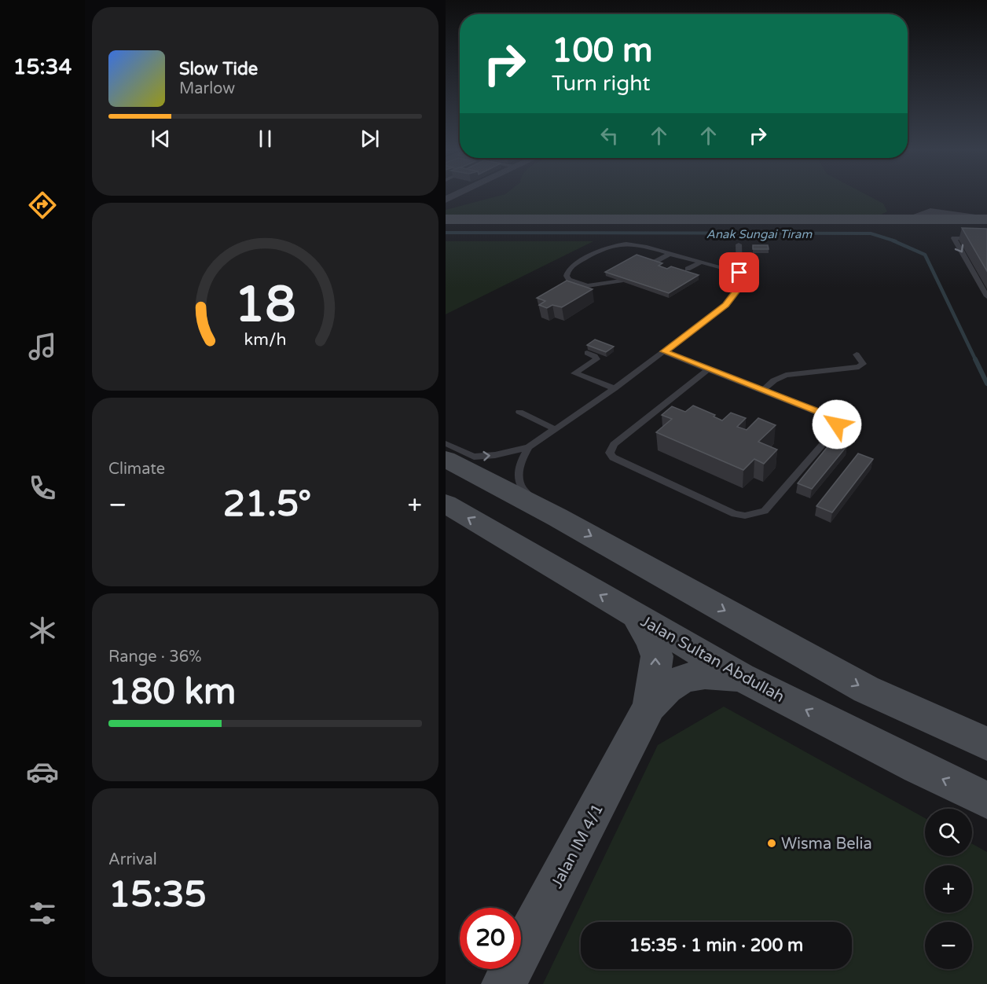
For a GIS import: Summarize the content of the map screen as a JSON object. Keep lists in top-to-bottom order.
{
  "streets": {
    "street": ["Jalan Sultan Abdullah", "Jalan IM 4/1"]
  },
  "crossings": [
    ["Jalan Sultan Abdullah", "Jalan IM 4/1"]
  ],
  "water": ["Anak Sungai Tiram"],
  "places": ["Wisma Belia"],
  "page": {
    "tabs": "15:34",
    "turn": ["100 m", "Turn right"],
    "song": ["Slow Tide", "Marlow"],
    "tile": [
      "Climate",
      ["Range · 36%", "180 km"],
      ["Arrival", "15:35"]
    ],
    "heat": ["−", "21.5°", "+"],
    "map_buttons": ["+", "−"],
    "limit": "20",
    "trip": "15:35 · 1 min · 200 m",
    "gauge": ["18", "km/h"]
  }
}
